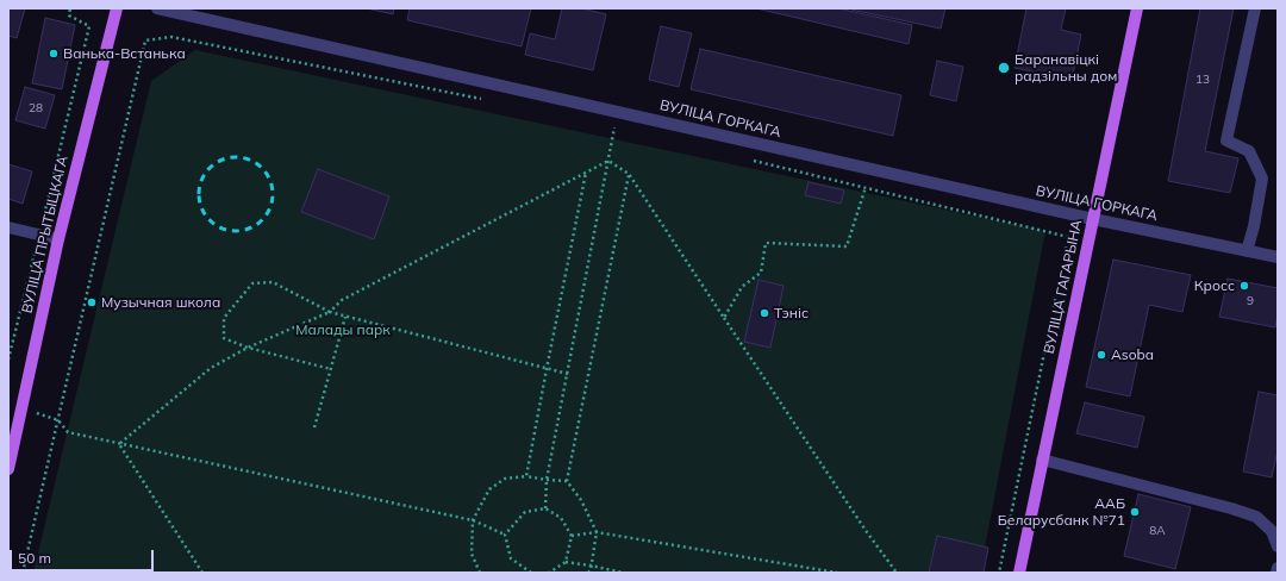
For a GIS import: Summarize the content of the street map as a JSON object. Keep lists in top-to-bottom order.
{
  "streets": {
    "main road": ["ВУЛІЦА ПРЫТЫЦКАГА", "ВУЛІЦА ГАГАРЫНА"],
    "street": ["ВУЛІЦА ГОРКАГА"]
  },
  "crossings": [
    ["ВУЛІЦА ГОРКАГА", "ВУЛІЦА ГАГАРЫНА"]
  ],
  "parks": ["Малады парк"],
  "places": [
    "Ванька-Встанька",
    "Баранавіцкі радзільны дом",
    "Кросс",
    "Музычная школа",
    "Тэніс",
    "Asoba",
    "ААБ Беларусбанк №71"
  ],
  "house_numbers": [
    "13",
    "28",
    "9",
    "8А"
  ],
  "scale_bar": "50 m"
}
